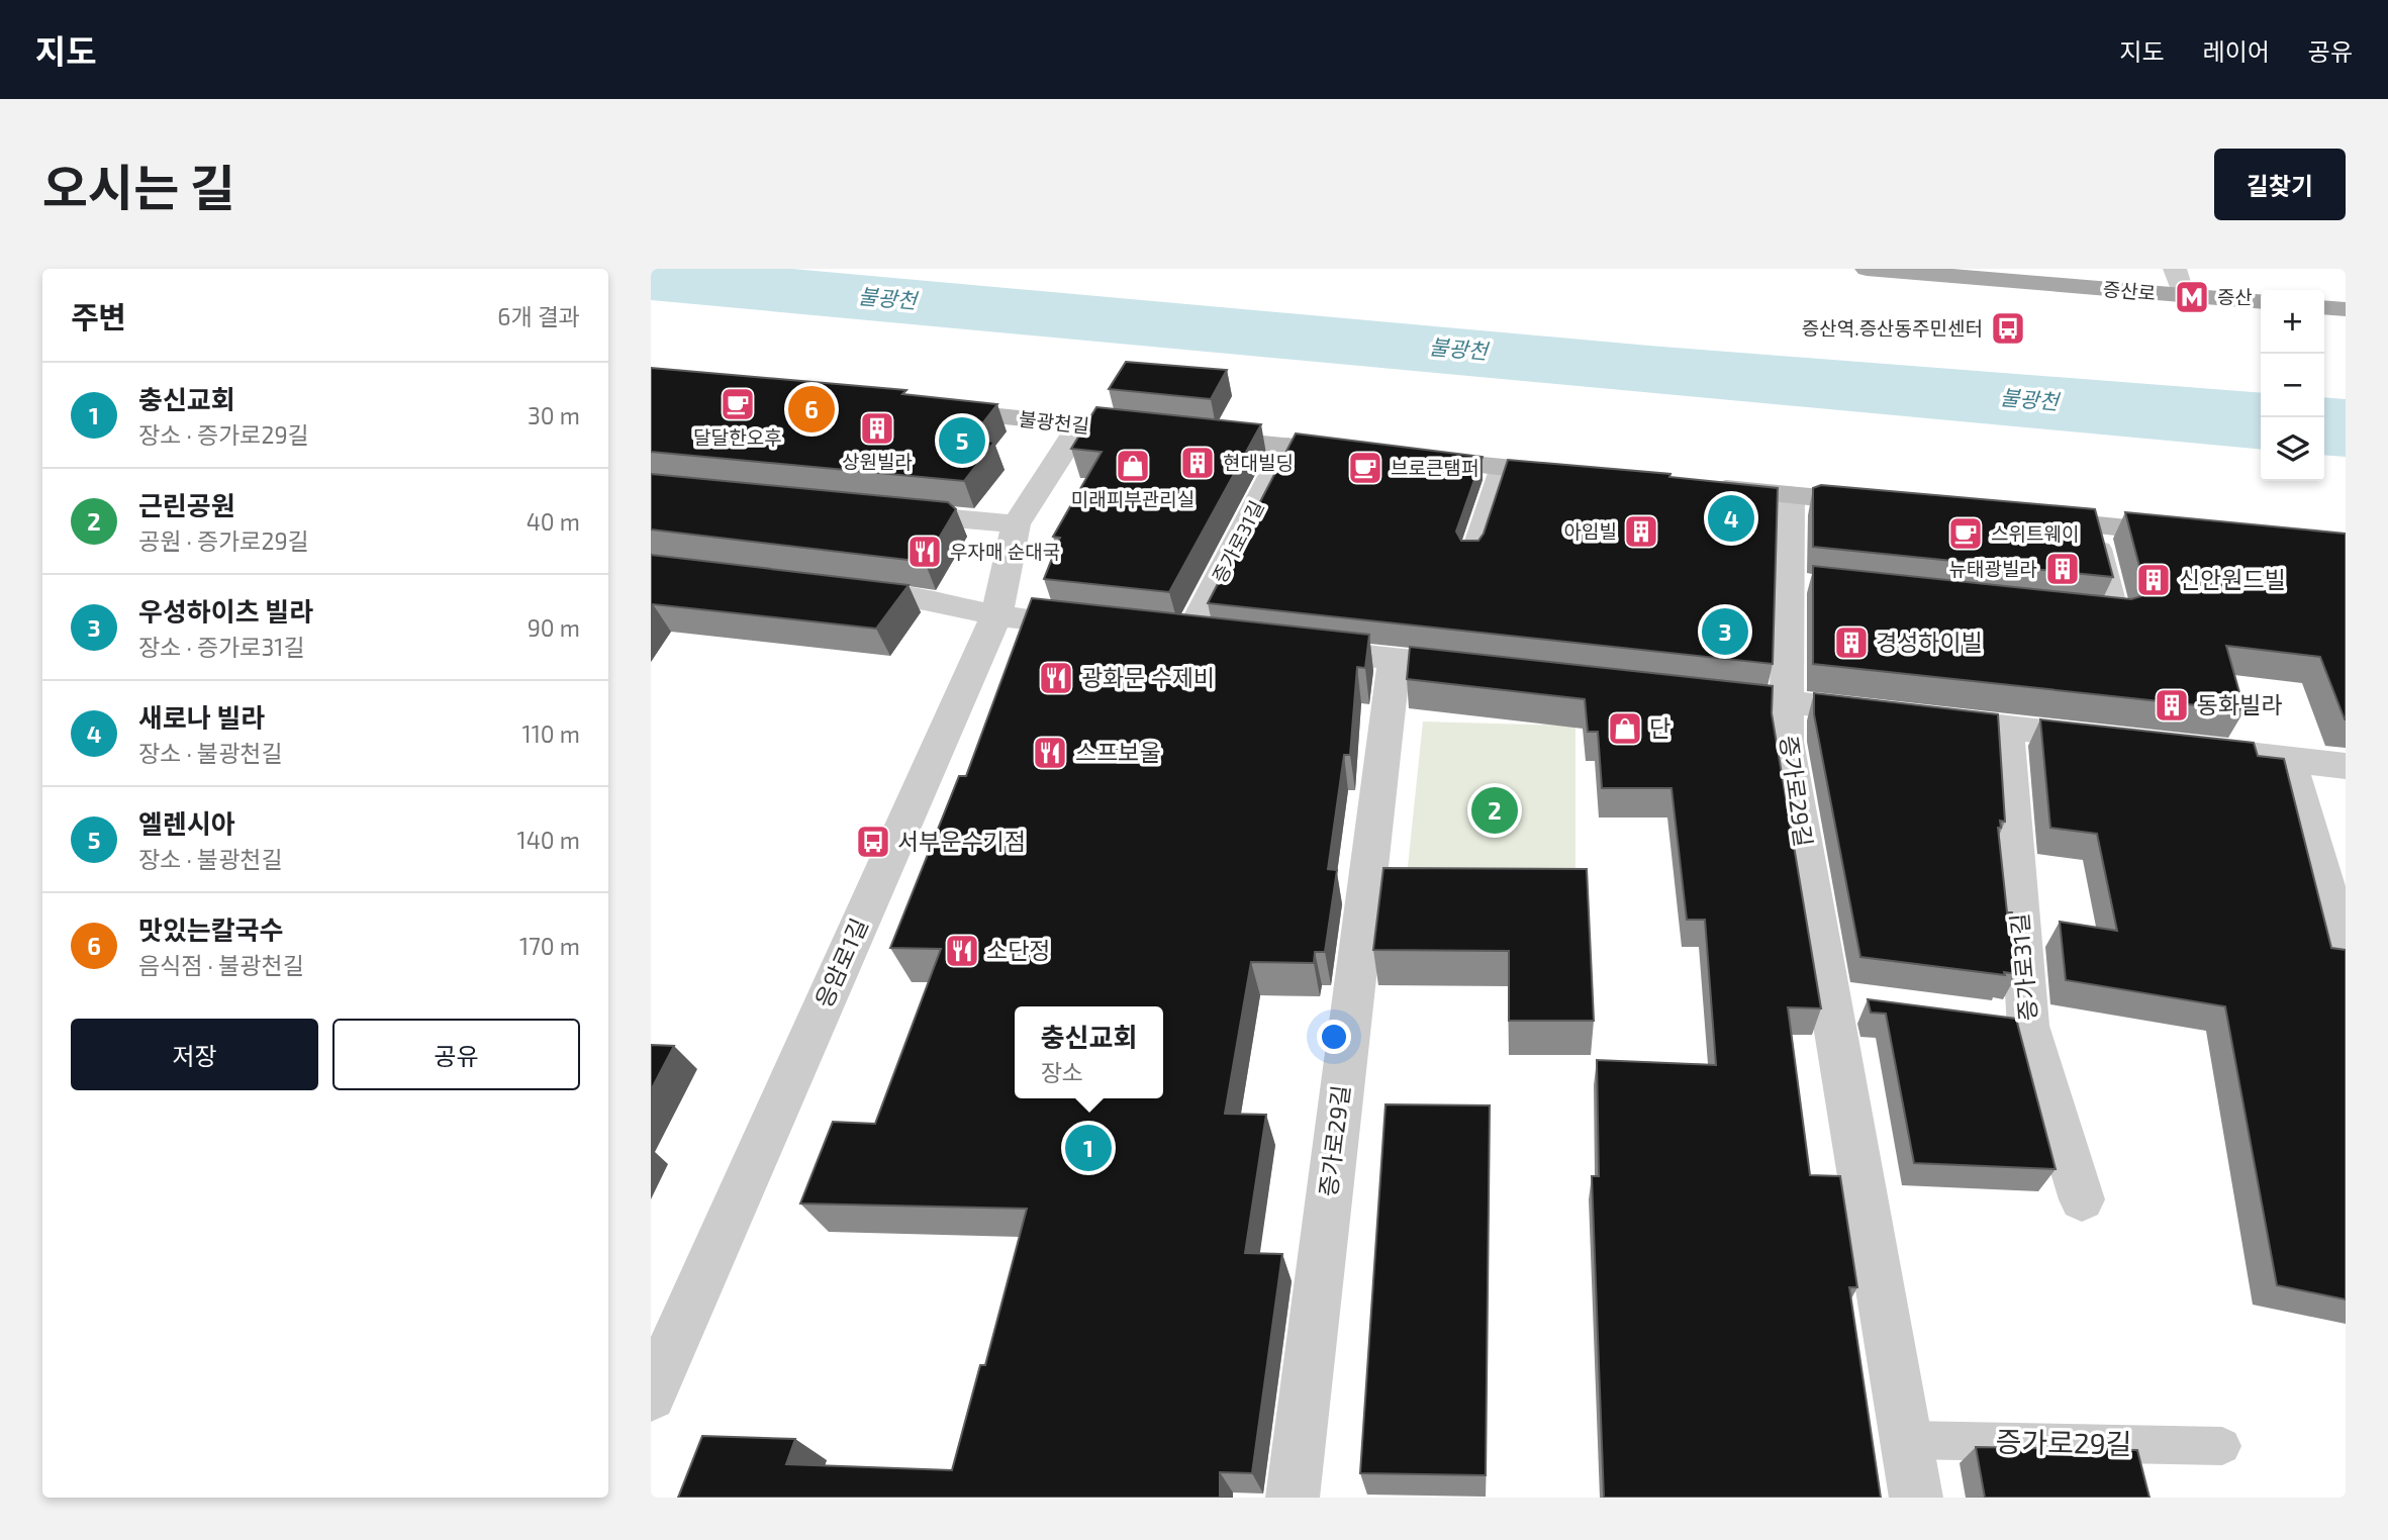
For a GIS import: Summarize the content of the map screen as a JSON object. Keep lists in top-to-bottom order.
{
  "streets": {
    "main road": ["증산로"],
    "street": [
      "불광천길",
      "증가로31길",
      "증가로29길",
      "응암로1길"
    ]
  },
  "crossings": [
    ["불광천길", "증가로31길"],
    ["불광천길", "응암로1길"]
  ],
  "water": ["불광천"],
  "places": {
    "metro station": ["증산"],
    "bus stop": ["증산역.증산동주민센터", "서부운수기점"],
    "cafe": ["달달한오후", "브로큰탬퍼", "스위트웨이"],
    "building": [
      "상원빌라",
      "현대빌딩",
      "아임빌",
      "뉴태광빌라",
      "신안원드빌",
      "경성하이빌",
      "동화빌라"
    ],
    "shop": ["미래피부관리실", "단"],
    "restaurant": [
      "우자매 순대국",
      "광화문 수제비",
      "스프보울",
      "소단정"
    ]
  },
  "page": {
    "header": "지도",
    "nav": ["지도", "레이어", "공유"],
    "title": "오시는 길",
    "buttons": [
      "길찾기",
      ["저장", "공유"]
    ],
    "heading": ["주변", "6개 결과"],
    "map_buttons": ["+", "−"],
    "list": [
      {
        "mark": "1",
        "name": "충신교회",
        "note": "장소 · 증가로29길",
        "value": "30 m"
      },
      {
        "mark": "2",
        "name": "근린공원",
        "note": "공원 · 증가로29길",
        "value": "40 m"
      },
      {
        "mark": "3",
        "name": "우성하이츠 빌라",
        "note": "장소 · 증가로31길",
        "value": "90 m"
      },
      {
        "mark": "4",
        "name": "새로나 빌라",
        "note": "장소 · 불광천길",
        "value": "110 m"
      },
      {
        "mark": "5",
        "name": "엘렌시아",
        "note": "장소 · 불광천길",
        "value": "140 m"
      },
      {
        "mark": "6",
        "name": "맛있는칼국수",
        "note": "음식점 · 불광천길",
        "value": "170 m"
      }
    ],
    "pins": [
      "6",
      "5",
      "4",
      "3",
      "2",
      "1"
    ],
    "popup": ["충신교회", "장소"]
  }
}
